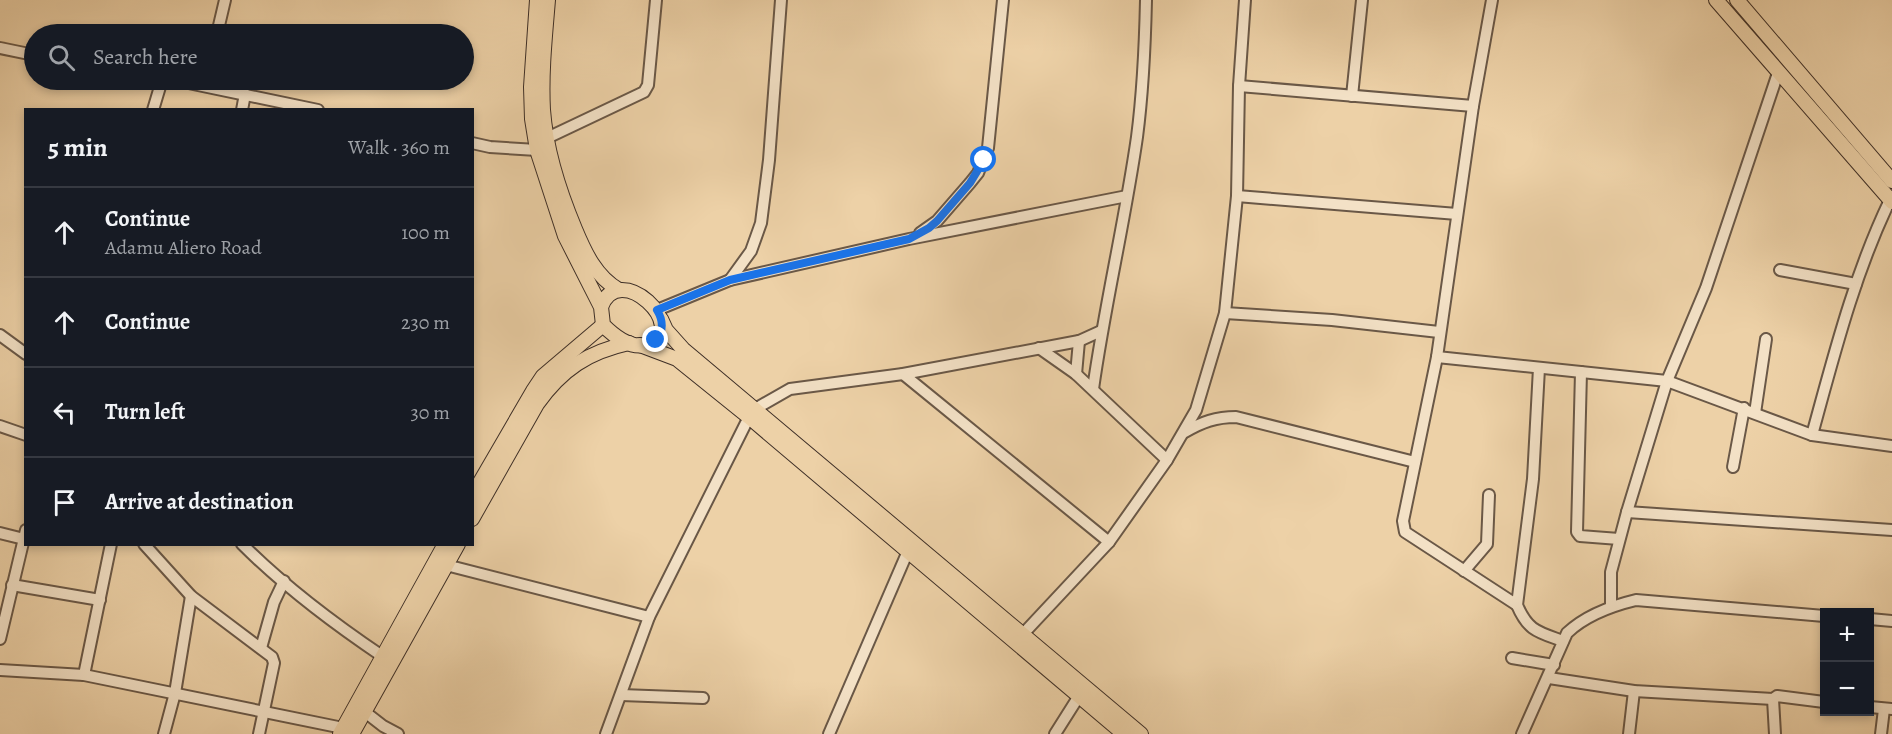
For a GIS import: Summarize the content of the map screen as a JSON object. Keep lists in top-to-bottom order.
{
  "page": {
    "search": "Search here",
    "heading": ["5 min", "Walk · 360 m"],
    "list": [
      ["Continue", "Adamu Aliero Road", "100 m"],
      ["Continue", "230 m"],
      ["Turn left", "30 m"],
      "Arrive at destination"
    ],
    "map_buttons": ["+", "−"]
  }
}
